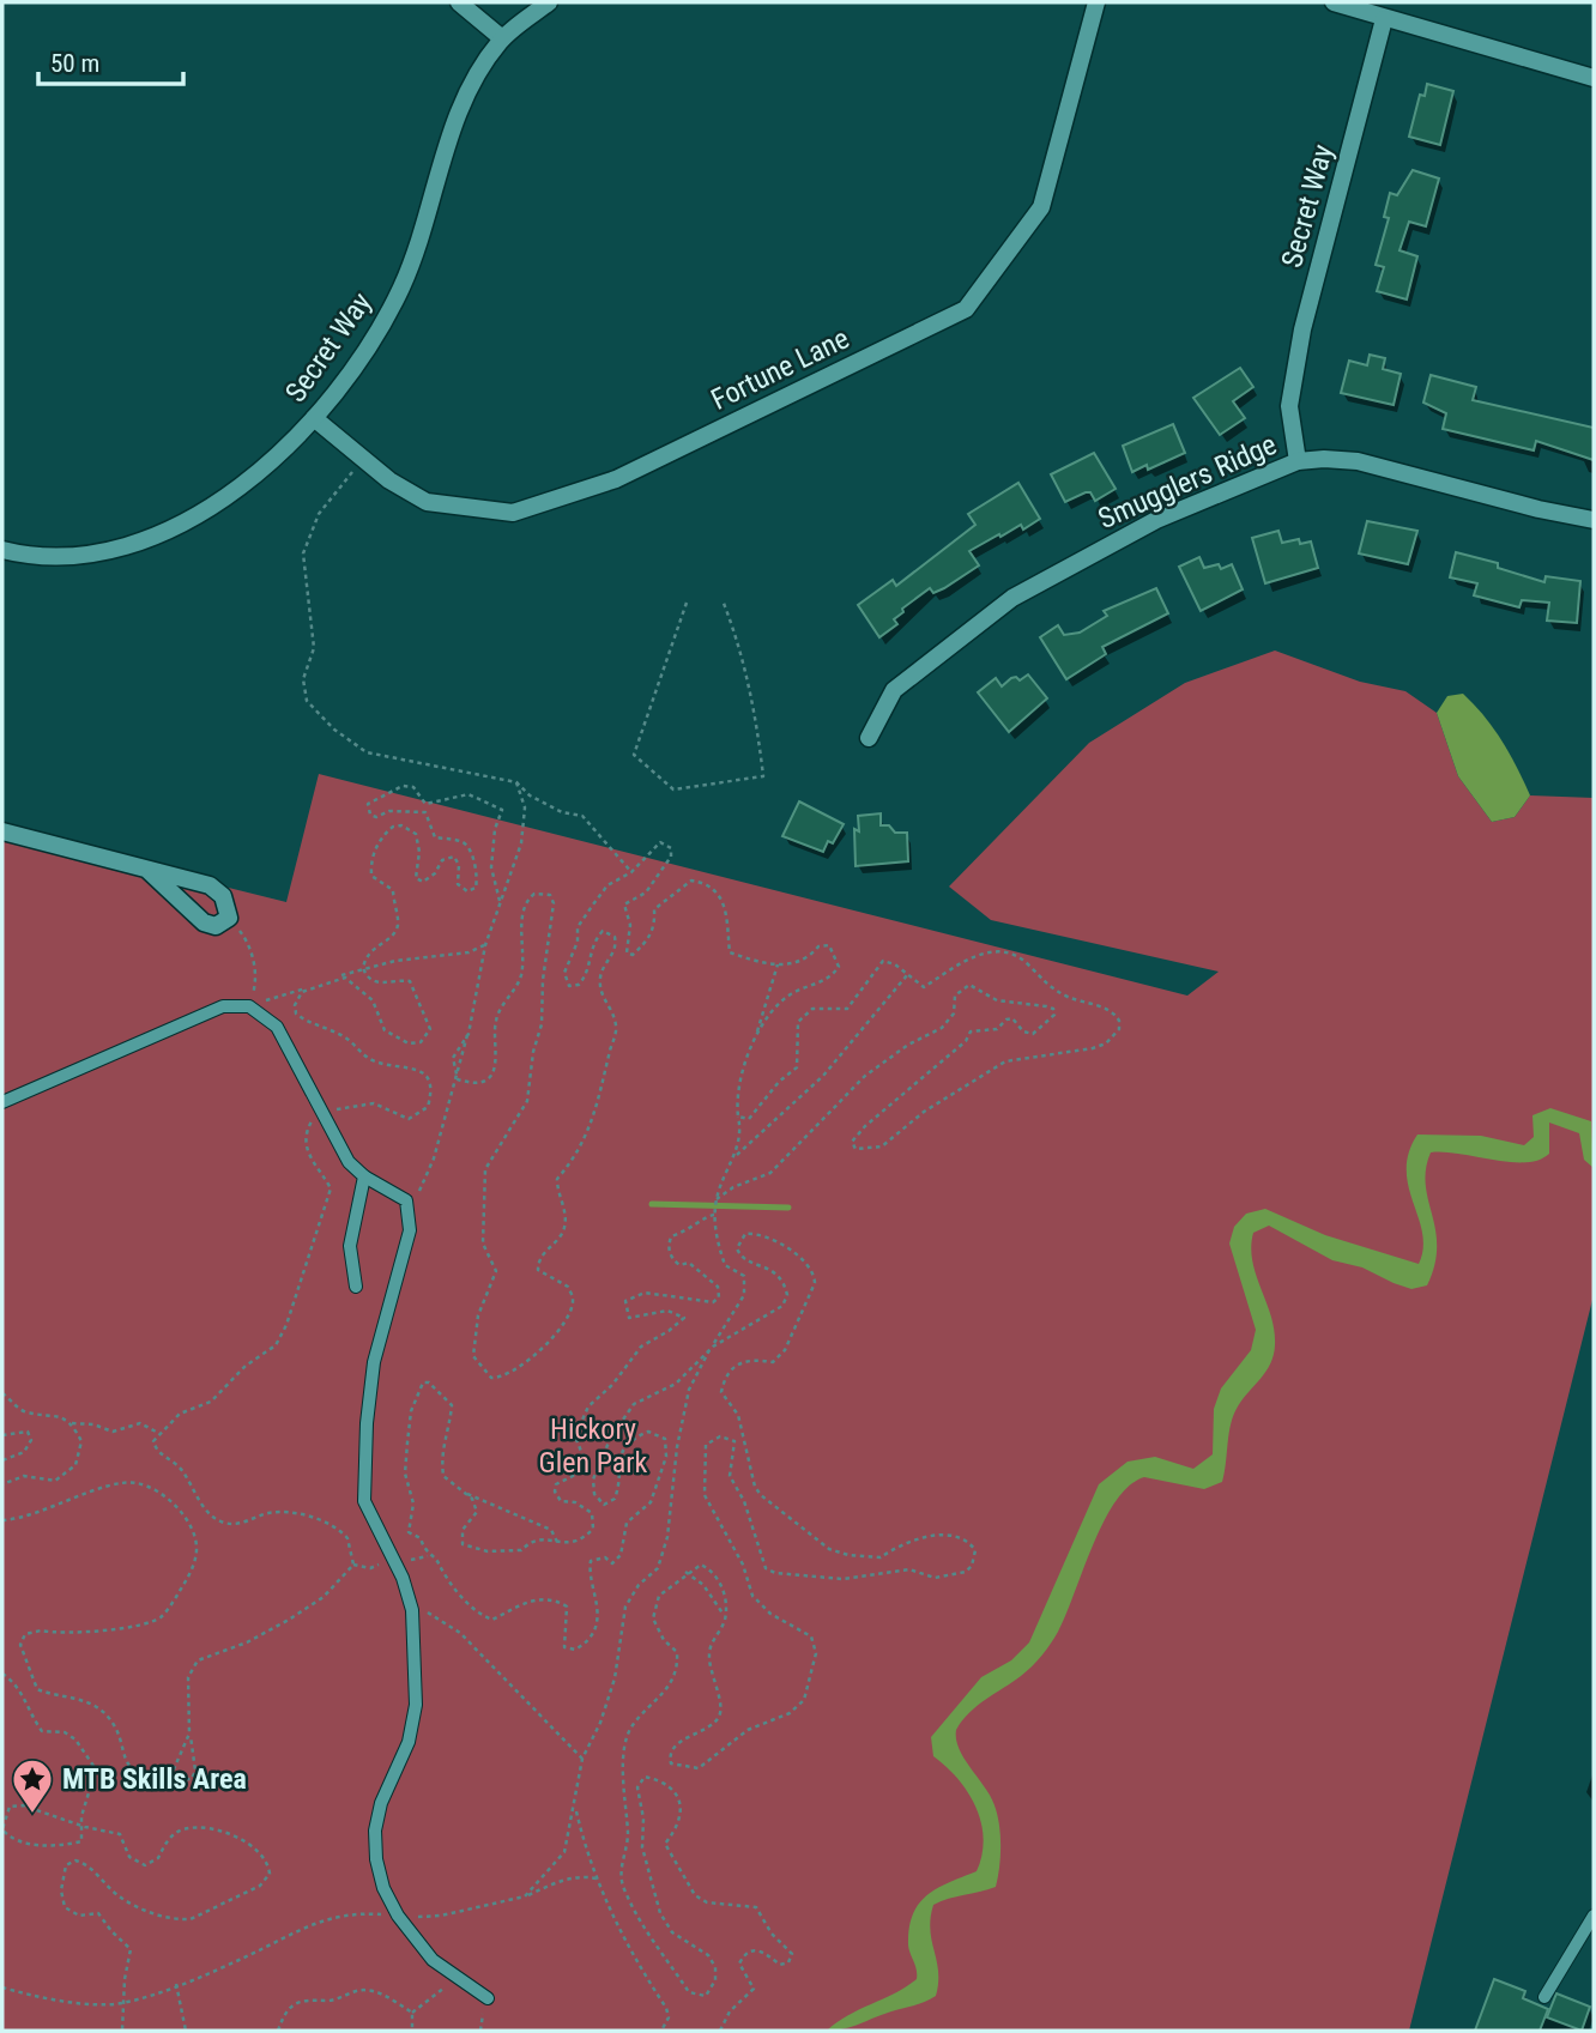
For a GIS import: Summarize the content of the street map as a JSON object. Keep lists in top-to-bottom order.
{
  "streets": {
    "street": ["Secret Way", "Fortune Lane", "Smugglers Ridge"]
  },
  "crossings": [
    ["Secret Way", "Fortune Lane"],
    ["Secret Way", "Smugglers Ridge"]
  ],
  "parks": ["Hickory Glen Park"],
  "places": {
    "place": ["MTB Skills Area"]
  },
  "scale_bar": "50 m"
}
